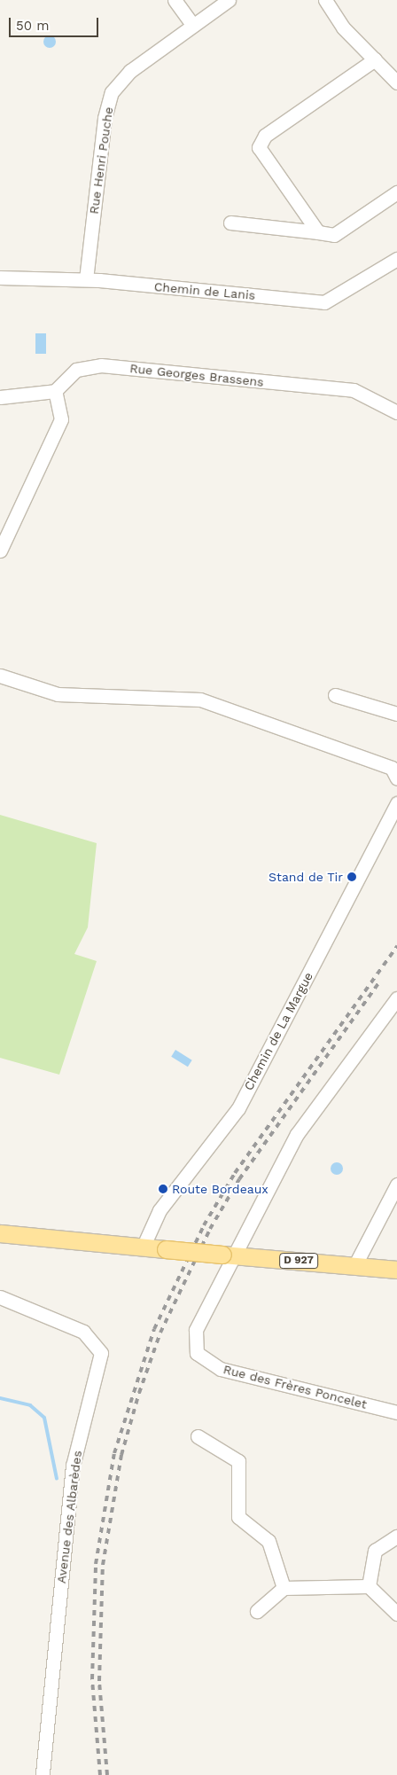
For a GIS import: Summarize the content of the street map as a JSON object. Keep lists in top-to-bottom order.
{
  "streets": {
    "main road": ["D 927"],
    "street": [
      "Rue Henri Pouche",
      "Chemin de Lanis",
      "Rue Georges Brassens",
      "Chemin de La Margue",
      "Rue des Frères Poncelet",
      "Avenue des Albarèdes"
    ]
  },
  "crossings": [
    ["Rue Henri Pouche", "Chemin de Lanis"],
    ["Chemin de La Margue", "D 927"],
    ["D 927", "Rue des Frères Poncelet"]
  ],
  "places": ["Stand de Tir", "Route Bordeaux"],
  "scale_bar": "50 m"
}
